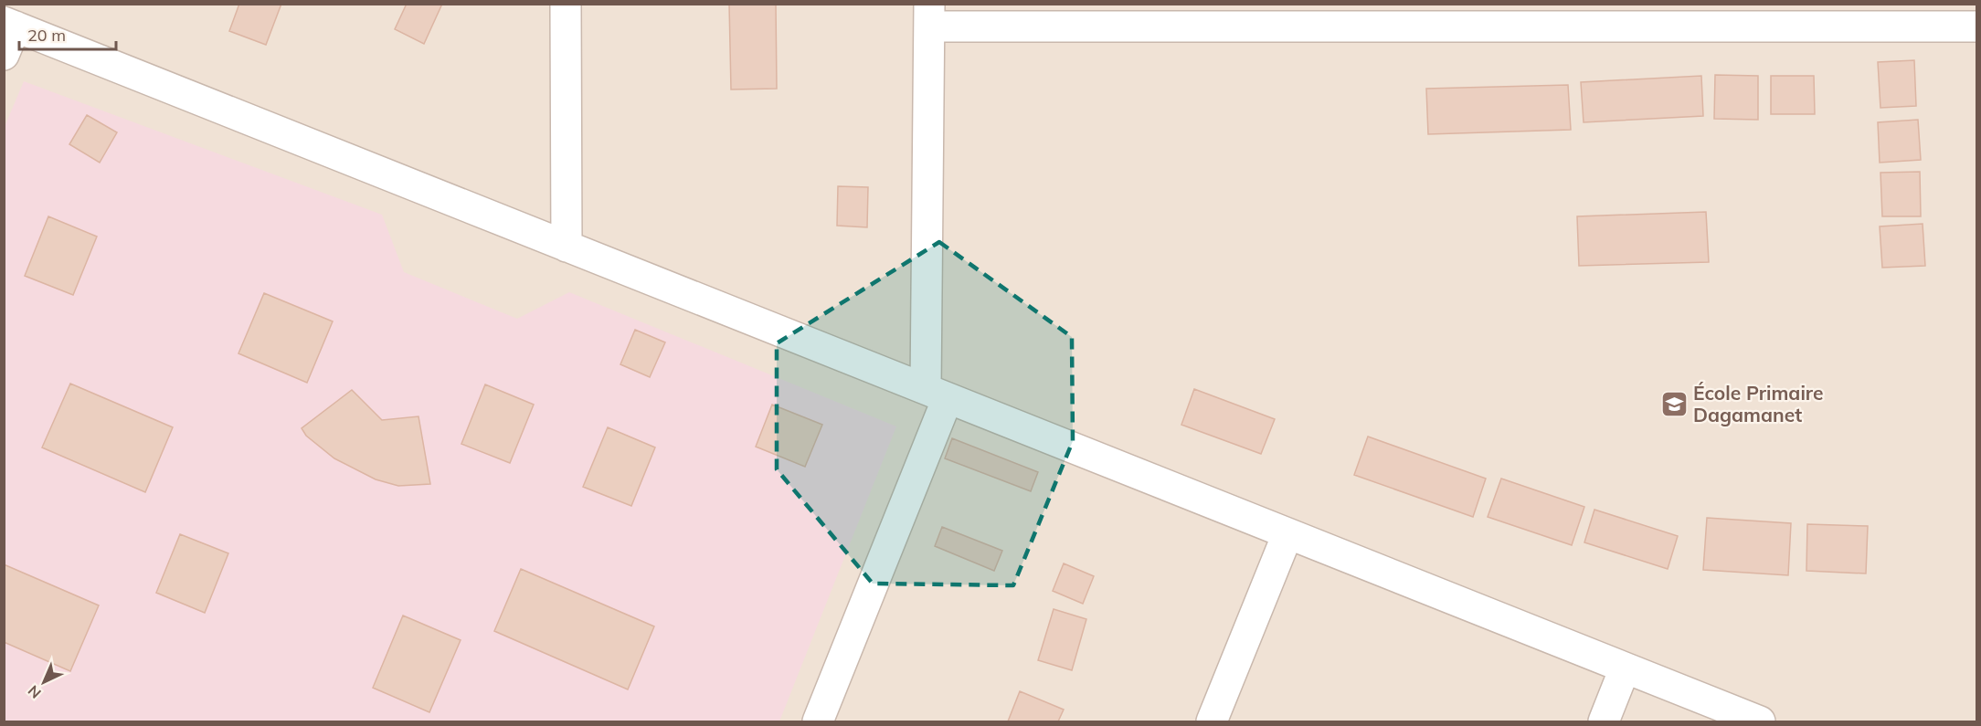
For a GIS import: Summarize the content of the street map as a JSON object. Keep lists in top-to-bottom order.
{
  "places": {
    "school or university": ["École Primaire Dagamanet"]
  },
  "scale_bar": "20 m",
  "north": "bottom left"
}
